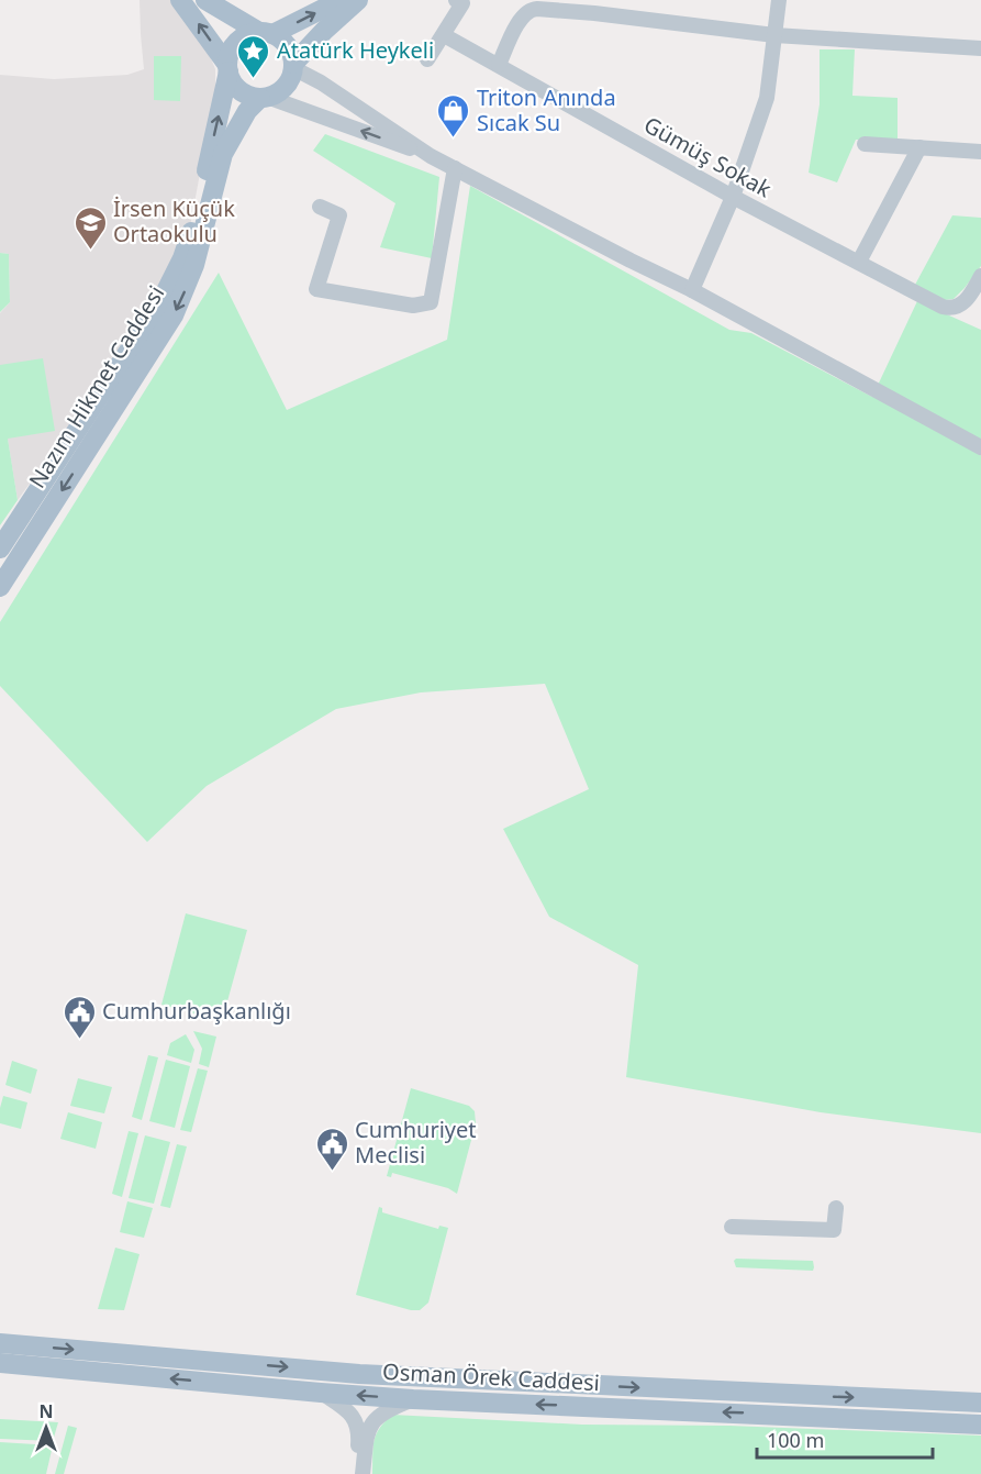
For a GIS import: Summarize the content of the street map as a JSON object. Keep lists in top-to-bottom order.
{
  "streets": {
    "main road": ["Nazım Hikmet Caddesi", "Osman Örek Caddesi"],
    "street": ["Gümüş Sokak"]
  },
  "places": {
    "place": ["Atatürk Heykeli"],
    "shop": ["Triton Anında Sıcak Su"],
    "school or university": ["İrsen Küçük Ortaokulu"],
    "public building": ["Cumhurbaşkanlığı", "Cumhuriyet Meclisi"]
  },
  "scale_bar": "100 m",
  "north": "top"
}
